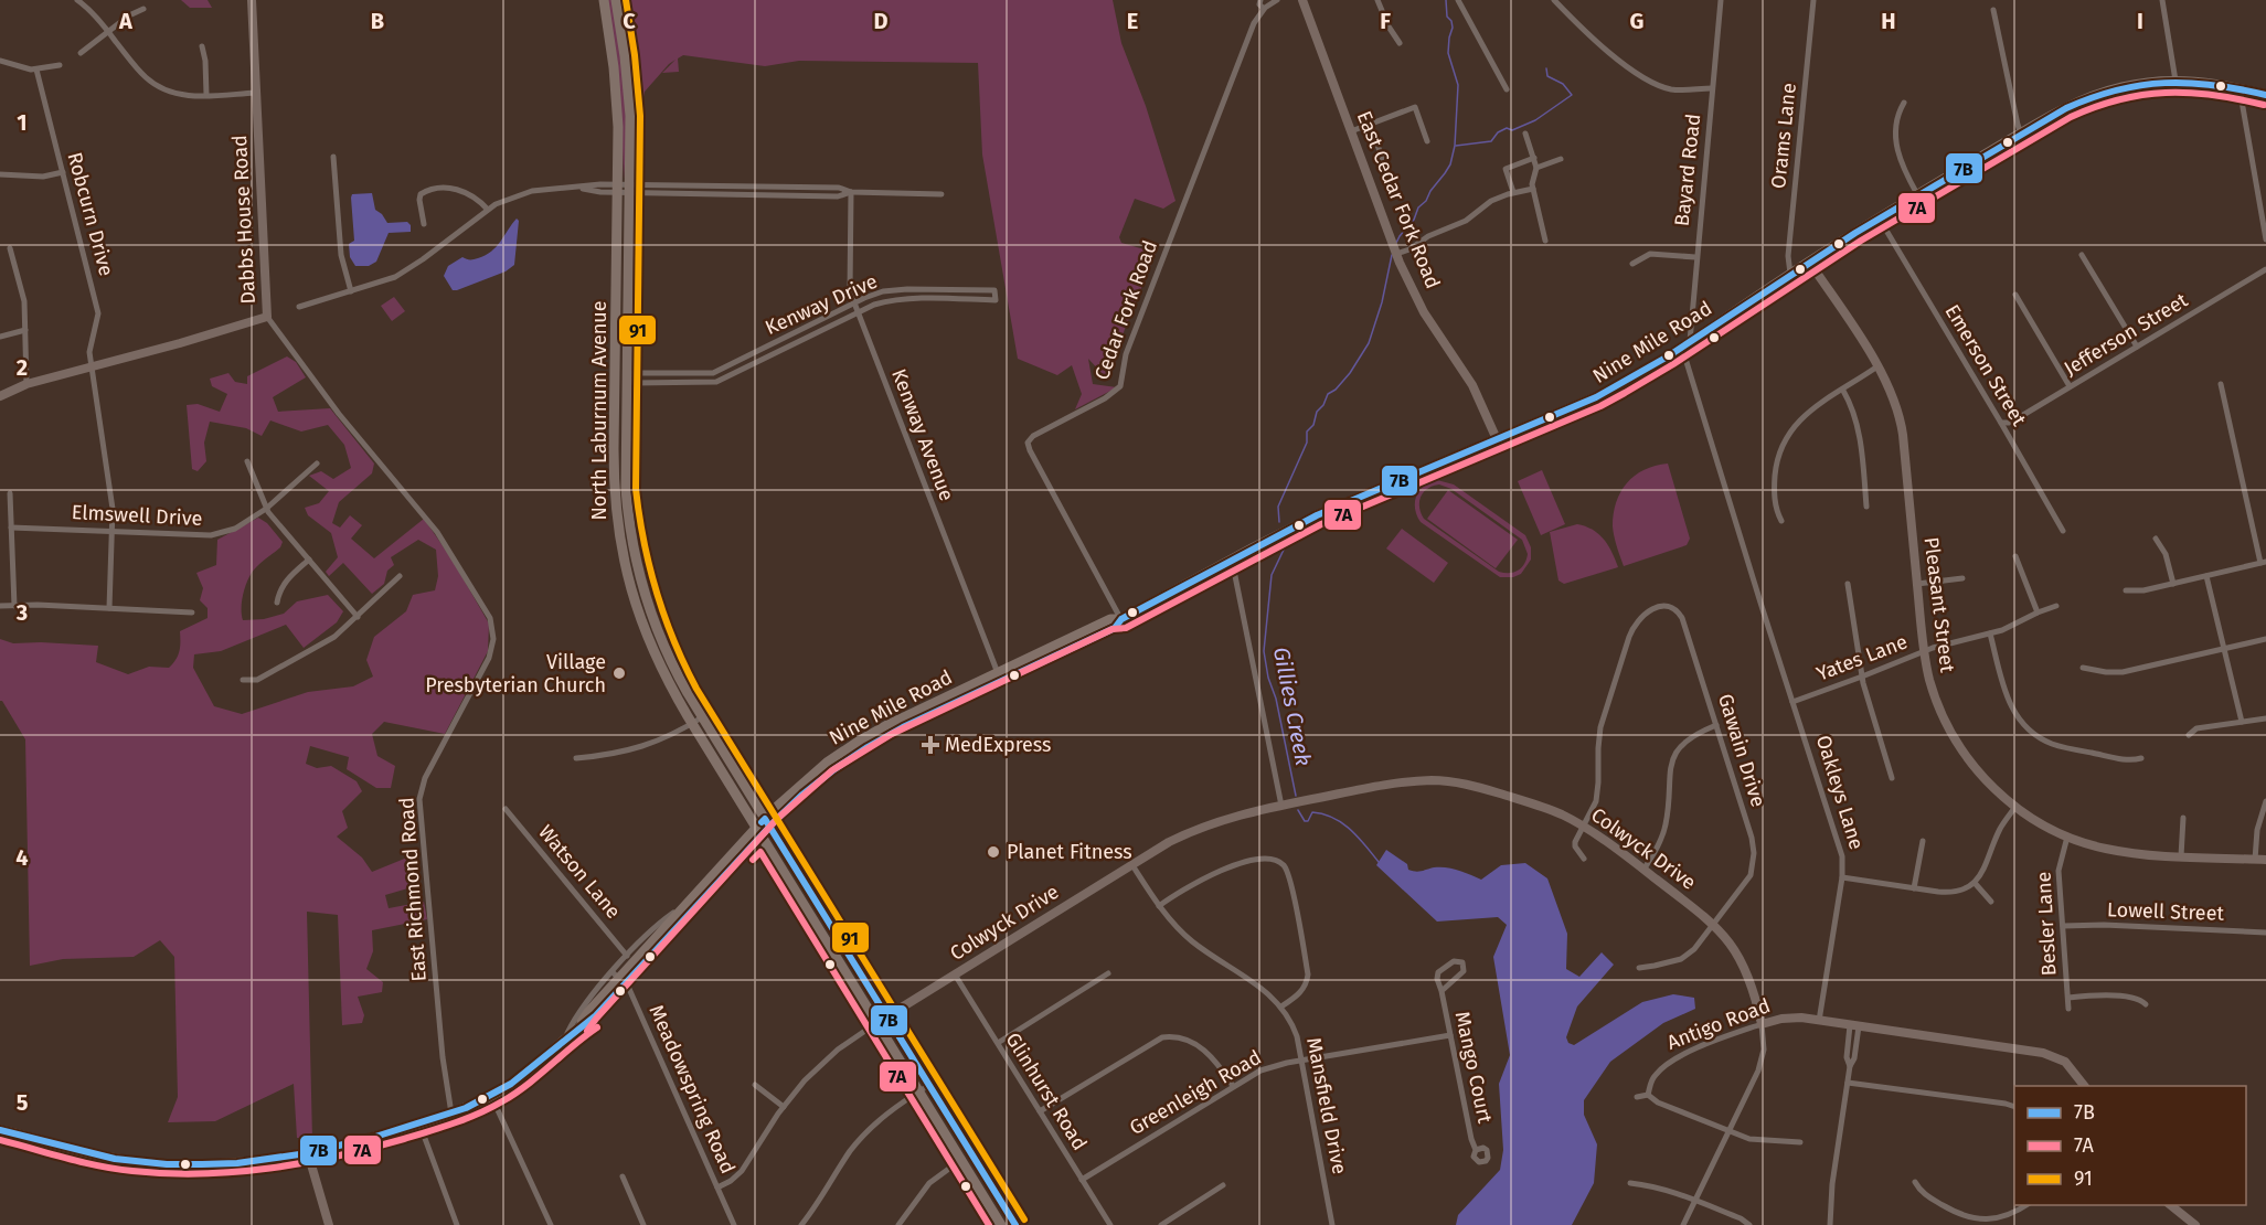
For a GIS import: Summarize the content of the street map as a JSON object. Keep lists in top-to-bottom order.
{
  "streets": {
    "main road": ["Nine Mile Road", "North Laburnum Avenue"],
    "street": [
      "Orams Lane",
      "Bayard Road",
      "East Cedar Fork Road",
      "Robcurn Drive",
      "Dabbs House Road",
      "Kenway Drive",
      "Cedar Fork Road",
      "Jefferson Street",
      "Emerson Street",
      "Kenway Avenue",
      "Elmswell Drive",
      "Pleasant Street",
      "Yates Lane",
      "Gawain Drive",
      "Oakleys Lane",
      "Colwyck Drive",
      "Watson Lane",
      "East Richmond Road",
      "Lowell Street",
      "Besler Lane",
      "Antigo Road",
      "Mango Court",
      "Meadowspring Road",
      "Glinhurst Road",
      "Greenleigh Road",
      "Mansfield Drive"
    ]
  },
  "crossings": [
    ["Orams Lane", "Nine Mile Road"],
    ["Bayard Road", "Nine Mile Road"],
    ["Bayard Road", "Oakleys Lane"],
    ["East Cedar Fork Road", "Nine Mile Road"],
    ["Robcurn Drive", "Dabbs House Road"],
    ["Robcurn Drive", "Elmswell Drive"],
    ["Dabbs House Road", "East Richmond Road"],
    ["Kenway Drive", "North Laburnum Avenue"],
    ["Kenway Drive", "Kenway Avenue"],
    ["Cedar Fork Road", "Nine Mile Road"],
    ["Jefferson Street", "Emerson Street"],
    ["Nine Mile Road", "Emerson Street"],
    ["Nine Mile Road", "North Laburnum Avenue"],
    ["Nine Mile Road", "Kenway Avenue"],
    ["Nine Mile Road", "Pleasant Street"],
    ["Nine Mile Road", "Oakleys Lane"],
    ["Nine Mile Road", "East Richmond Road"],
    ["Nine Mile Road", "Meadowspring Road"],
    ["Pleasant Street", "Yates Lane"],
    ["Pleasant Street", "Besler Lane"],
    ["Yates Lane", "Oakleys Lane"],
    ["Gawain Drive", "Colwyck Drive"],
    ["Oakleys Lane", "Antigo Road"],
    ["Colwyck Drive", "Antigo Road"],
    ["Colwyck Drive", "Meadowspring Road"],
    ["Colwyck Drive", "Glinhurst Road"],
    ["Colwyck Drive", "Mansfield Drive"],
    ["Lowell Street", "Besler Lane"],
    ["Mango Court", "Greenleigh Road"],
    ["Glinhurst Road", "Greenleigh Road"],
    ["Greenleigh Road", "Mansfield Drive"]
  ],
  "water": ["Gillies Creek"],
  "places": {
    "other": ["Village Presbyterian Church", "Planet Fitness"],
    "health": ["MedExpress"]
  },
  "lines": ["transit line 91", "transit line 7B", "transit line 7A"],
  "legend": ["7B", "7A", "91"],
  "grid": {
    "columns": [
      "A",
      "B",
      "C",
      "D",
      "E",
      "F",
      "G",
      "H",
      "I"
    ],
    "rows": [
      "1",
      "2",
      "3",
      "4",
      "5"
    ]
  }
}
